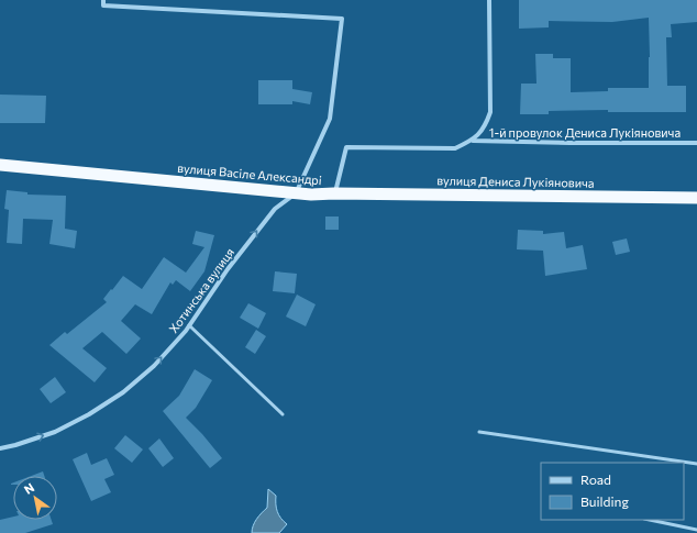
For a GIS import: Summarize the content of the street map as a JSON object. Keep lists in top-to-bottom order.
{
  "streets": {
    "highway": ["вулиця Васіле Александрі", "вулиця Дениса Лукіяновича"],
    "street": ["1-й провулок Дениса Лукіяновича", "Хотинська вулиця"]
  },
  "crossings": [
    ["1-й провулок Дениса Лукіяновича", "вулиця Васіле Александрі"],
    ["вулиця Васіле Александрі", "вулиця Дениса Лукіяновича"],
    ["вулиця Васіле Александрі", "Хотинська вулиця"]
  ],
  "one_way": ["Хотинська вулиця"],
  "legend": ["Road", "Building"],
  "north": "top left"
}
